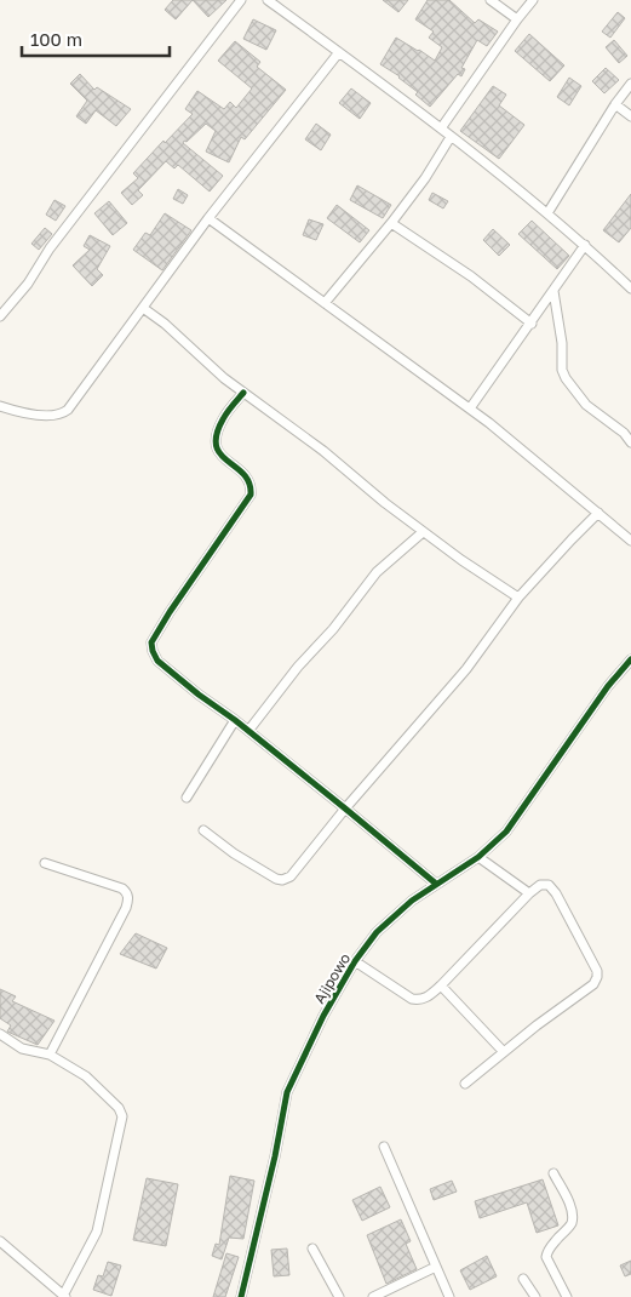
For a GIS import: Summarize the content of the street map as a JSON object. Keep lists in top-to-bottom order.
{
  "streets": {
    "street": ["Ajipowo"]
  },
  "scale_bar": "100 m"
}
